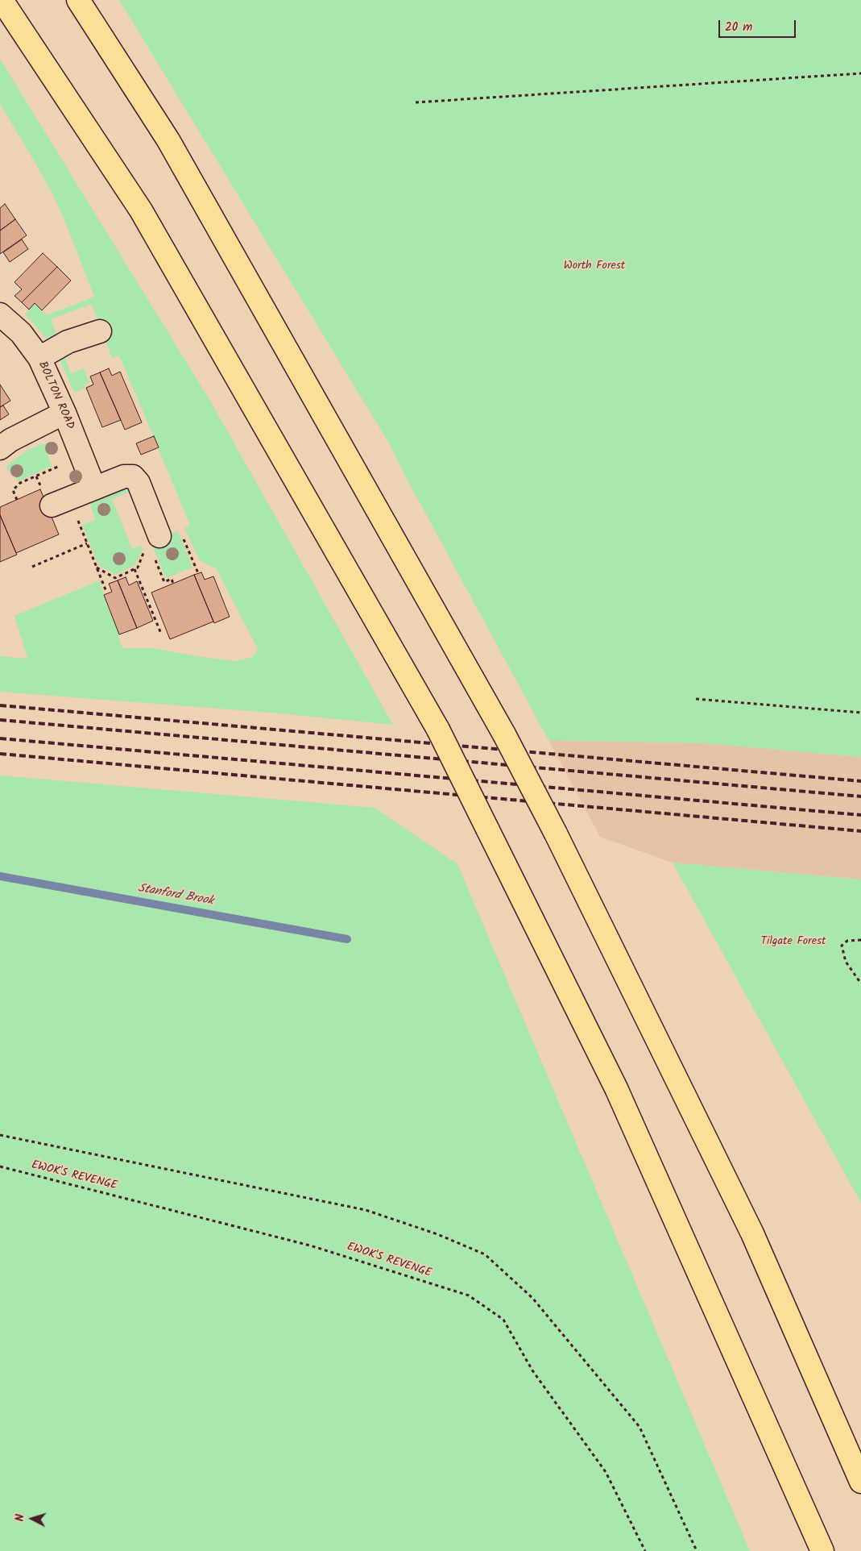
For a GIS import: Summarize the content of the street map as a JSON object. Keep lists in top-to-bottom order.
{
  "streets": {
    "street": ["BOLTON ROAD"],
    "path": ["EWOK'S REVENGE"]
  },
  "water": ["Stanford Brook"],
  "parks": ["Worth Forest", "Tilgate Forest"],
  "scale_bar": "20 m",
  "north": "left"
}
